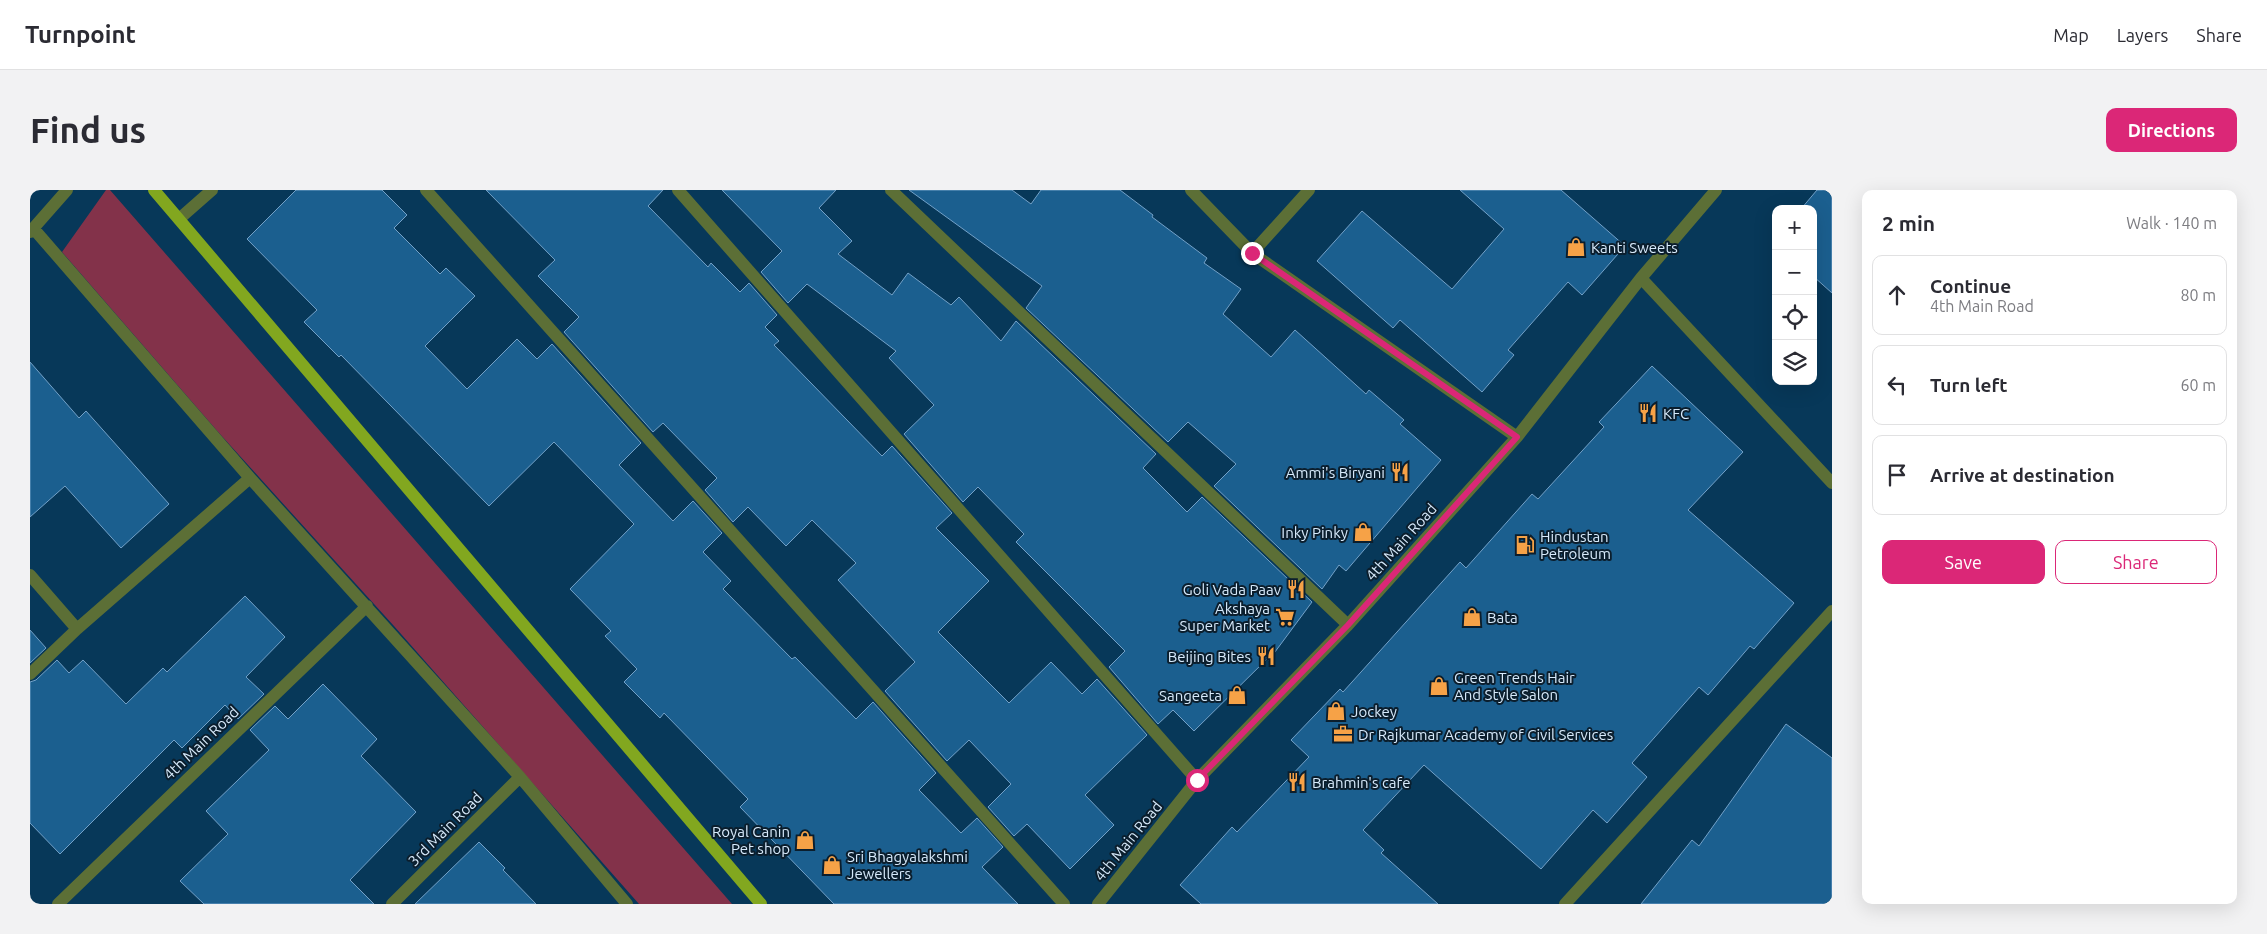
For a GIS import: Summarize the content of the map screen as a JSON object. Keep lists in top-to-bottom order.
{
  "streets": {
    "street": ["4th Main Road", "3rd Main Road"]
  },
  "places": {
    "shop": [
      "Kanti Sweets",
      "Inky Pinky",
      "Bata",
      "Green Trends Hair And Style Salon",
      "Sangeeta",
      "Jockey",
      "Royal Canin Pet shop",
      "Sri Bhagyalakshmi Jewellers"
    ],
    "restaurant": [
      "KFC",
      "Ammi's Biryani",
      "Goli Vada Paav",
      "Beijing Bites",
      "Brahmin's cafe"
    ],
    "fuel station": ["Hindustan Petroleum"],
    "supermarket": ["Akshaya Super Market"],
    "office": ["Dr Rajkumar Academy of Civil Services"]
  },
  "page": {
    "header": "Turnpoint",
    "nav": ["Map", "Layers", "Share"],
    "buttons": [
      "Directions",
      ["Save", "Share"]
    ],
    "title": "Find us",
    "heading": ["2 min", "Walk · 140 m"],
    "map_buttons": ["+", "−"],
    "list": [
      ["Continue", "4th Main Road", "80 m"],
      ["Turn left", "60 m"],
      "Arrive at destination"
    ]
  }
}
